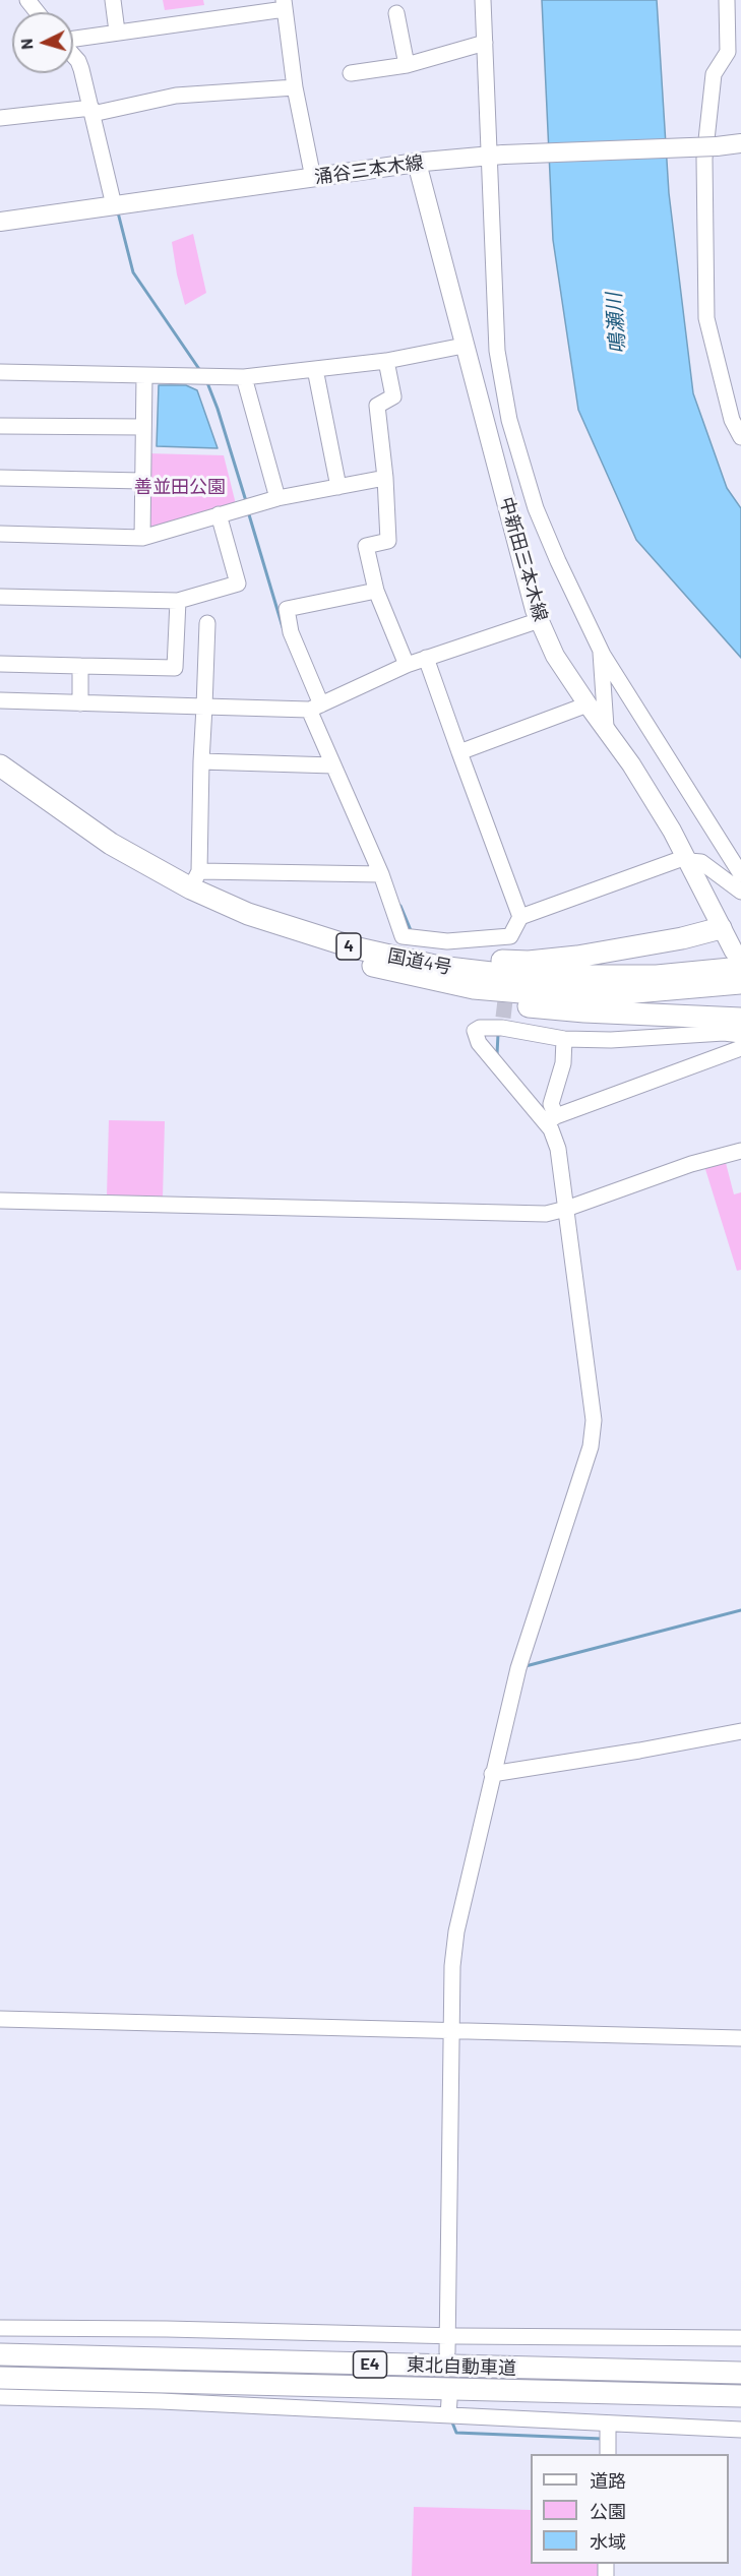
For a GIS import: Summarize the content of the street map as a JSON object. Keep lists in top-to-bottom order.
{
  "streets": {
    "highway": [
      "4",
      "国道4号",
      "E4",
      "東北自動車道"
    ],
    "main road": ["涌谷三本木線", "中新田三本木線"]
  },
  "crossings": [
    ["涌谷三本木線", "中新田三本木線"],
    ["中新田三本木線", "国道4号"]
  ],
  "water": ["鳴瀬川"],
  "parks": ["善並田公園"],
  "legend": ["道路", "公園", "水域"],
  "north": "left"
}
